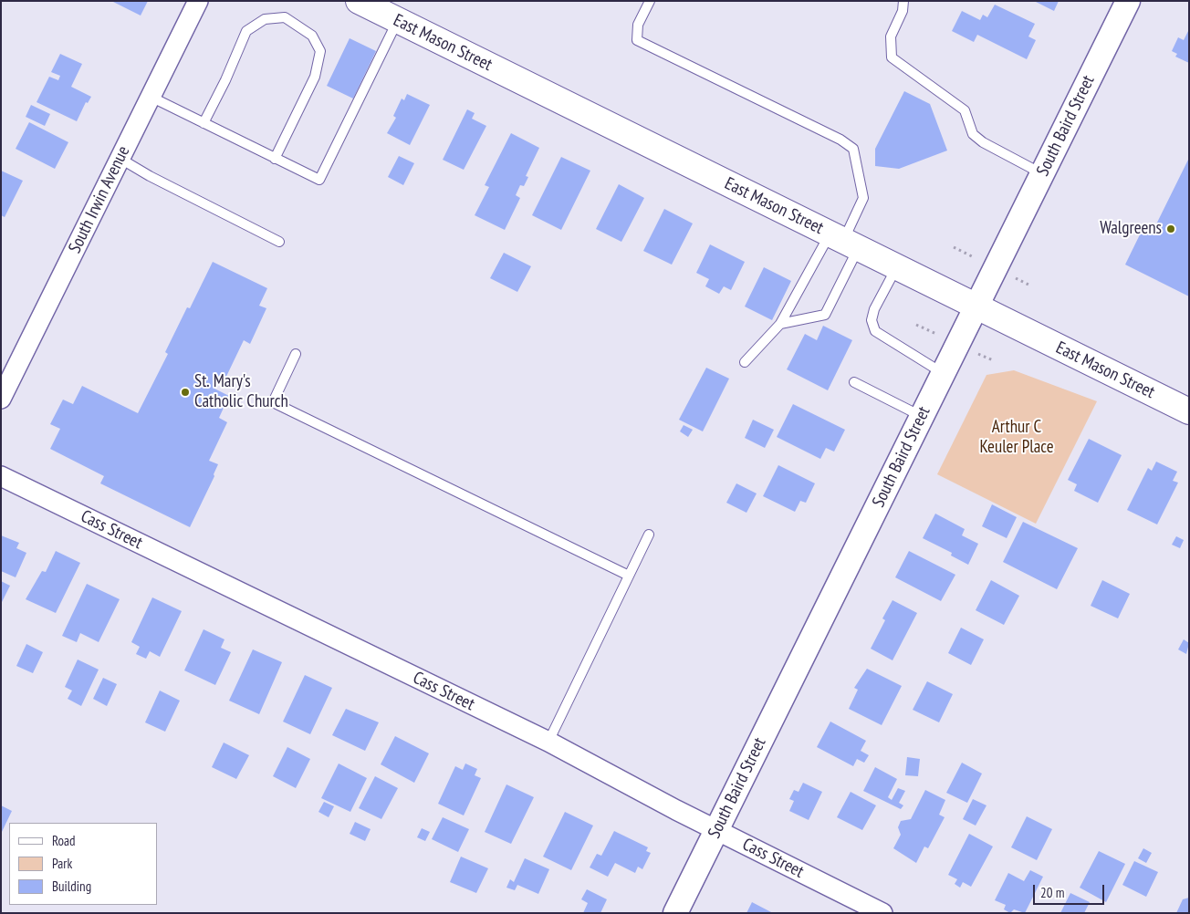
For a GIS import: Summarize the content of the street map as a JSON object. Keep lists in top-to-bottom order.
{
  "streets": {
    "main road": ["East Mason Street"],
    "street": ["South Baird Street", "South Irwin Avenue", "Cass Street"]
  },
  "crossings": [
    ["East Mason Street", "South Baird Street"],
    ["South Baird Street", "Cass Street"]
  ],
  "parks": ["Arthur C Keuler Place"],
  "places": ["Walgreens", "St. Mary's Catholic Church"],
  "legend": ["Road", "Park", "Building"],
  "scale_bar": "20 m"
}
